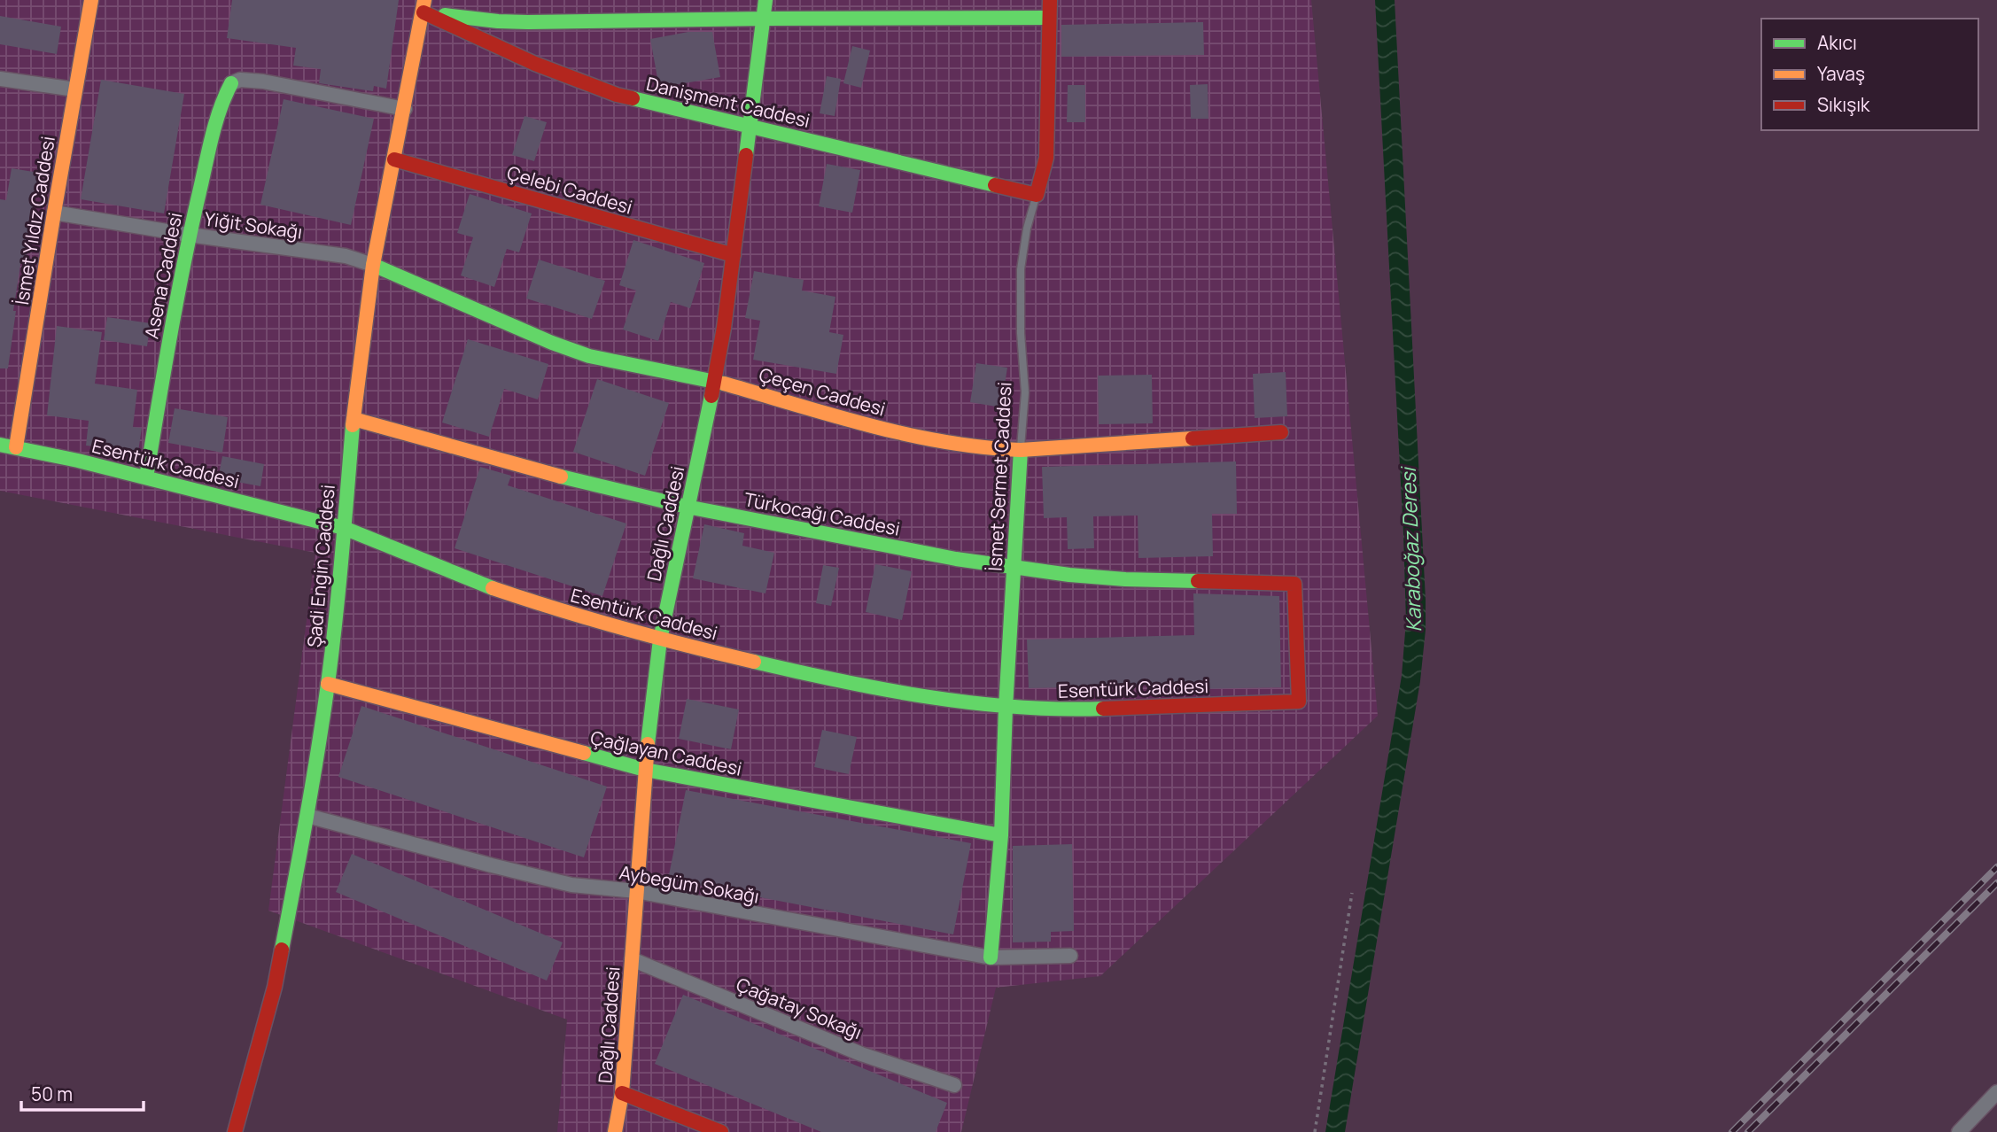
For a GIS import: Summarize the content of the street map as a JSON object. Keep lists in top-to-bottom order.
{
  "streets": {
    "street": [
      "Danişment Caddesi",
      "Çelebi Caddesi",
      "İsmet Yıldız Caddesi",
      "Yiğit Sokağı",
      "Asena Caddesi",
      "Çeçen Caddesi",
      "Esentürk Caddesi",
      "İsmet Sermet Caddesi",
      "Türkocağı Caddesi",
      "Dağlı Caddesi",
      "Şadi Engin Caddesi",
      "Çağlayan Caddesi",
      "Aybegüm Sokağı",
      "Çağatay Sokağı"
    ]
  },
  "crossings": [
    ["Danişment Caddesi", "İsmet Sermet Caddesi"],
    ["Danişment Caddesi", "Dağlı Caddesi"],
    ["Danişment Caddesi", "Şadi Engin Caddesi"],
    ["Çelebi Caddesi", "Dağlı Caddesi"],
    ["Çelebi Caddesi", "Şadi Engin Caddesi"],
    ["İsmet Yıldız Caddesi", "Yiğit Sokağı"],
    ["İsmet Yıldız Caddesi", "Esentürk Caddesi"],
    ["Yiğit Sokağı", "Asena Caddesi"],
    ["Yiğit Sokağı", "Çeçen Caddesi"],
    ["Yiğit Sokağı", "Şadi Engin Caddesi"],
    ["Asena Caddesi", "Esentürk Caddesi"],
    ["Asena Caddesi", "Şadi Engin Caddesi"],
    ["Çeçen Caddesi", "İsmet Sermet Caddesi"],
    ["Çeçen Caddesi", "Dağlı Caddesi"],
    ["Çeçen Caddesi", "Şadi Engin Caddesi"],
    ["Esentürk Caddesi", "İsmet Sermet Caddesi"],
    ["Esentürk Caddesi", "Türkocağı Caddesi"],
    ["Esentürk Caddesi", "Dağlı Caddesi"],
    ["Esentürk Caddesi", "Şadi Engin Caddesi"],
    ["İsmet Sermet Caddesi", "Türkocağı Caddesi"],
    ["İsmet Sermet Caddesi", "Çağlayan Caddesi"],
    ["İsmet Sermet Caddesi", "Aybegüm Sokağı"],
    ["Türkocağı Caddesi", "Dağlı Caddesi"],
    ["Türkocağı Caddesi", "Şadi Engin Caddesi"],
    ["Dağlı Caddesi", "Çağlayan Caddesi"],
    ["Dağlı Caddesi", "Aybegüm Sokağı"],
    ["Dağlı Caddesi", "Çağatay Sokağı"],
    ["Şadi Engin Caddesi", "Çağlayan Caddesi"],
    ["Şadi Engin Caddesi", "Aybegüm Sokağı"]
  ],
  "water": ["Karaboğaz Deresi"],
  "legend": ["Akıcı", "Yavaş", "Sıkışık"],
  "scale_bar": "50 m"
}
